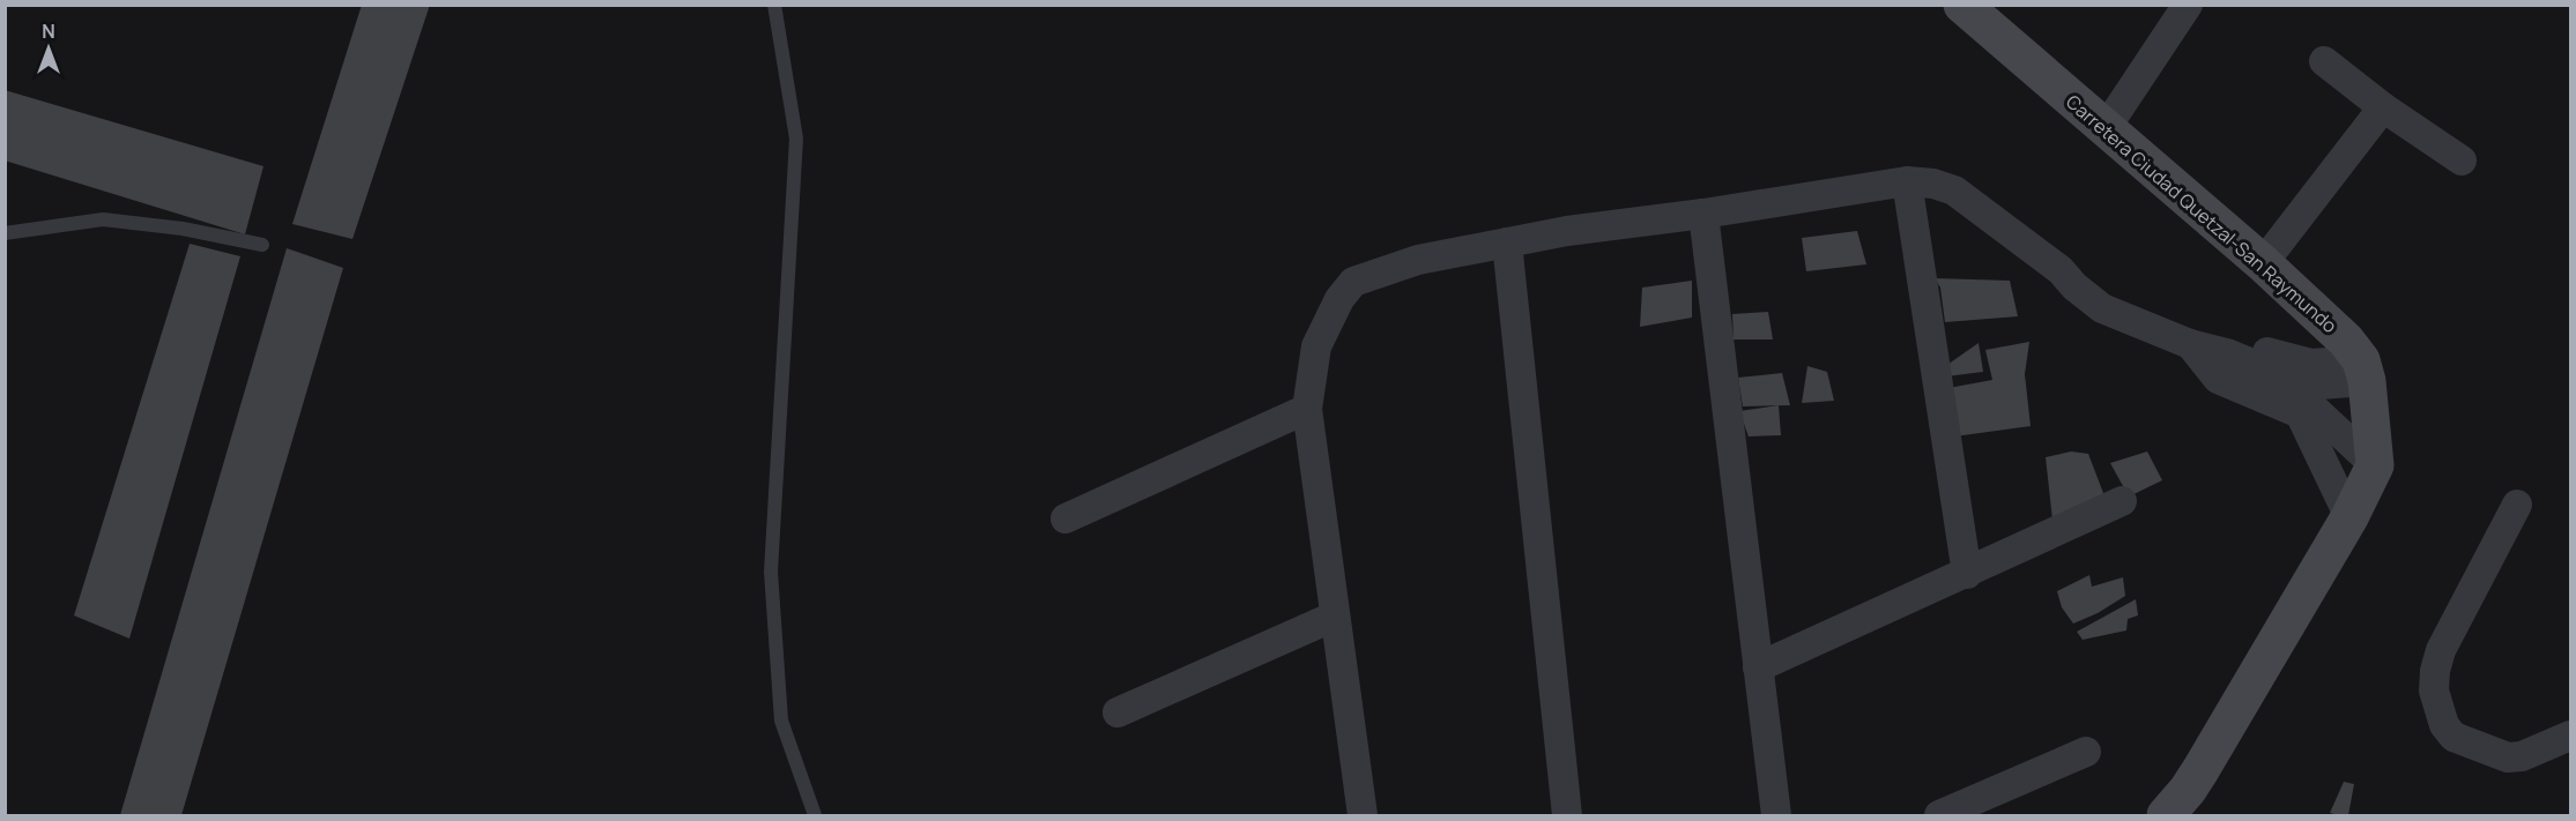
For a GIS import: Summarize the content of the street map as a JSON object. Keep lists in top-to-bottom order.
{
  "streets": {
    "main road": ["Carretera Ciudad Quetzal-San Raymundo"]
  },
  "north": "top"
}
